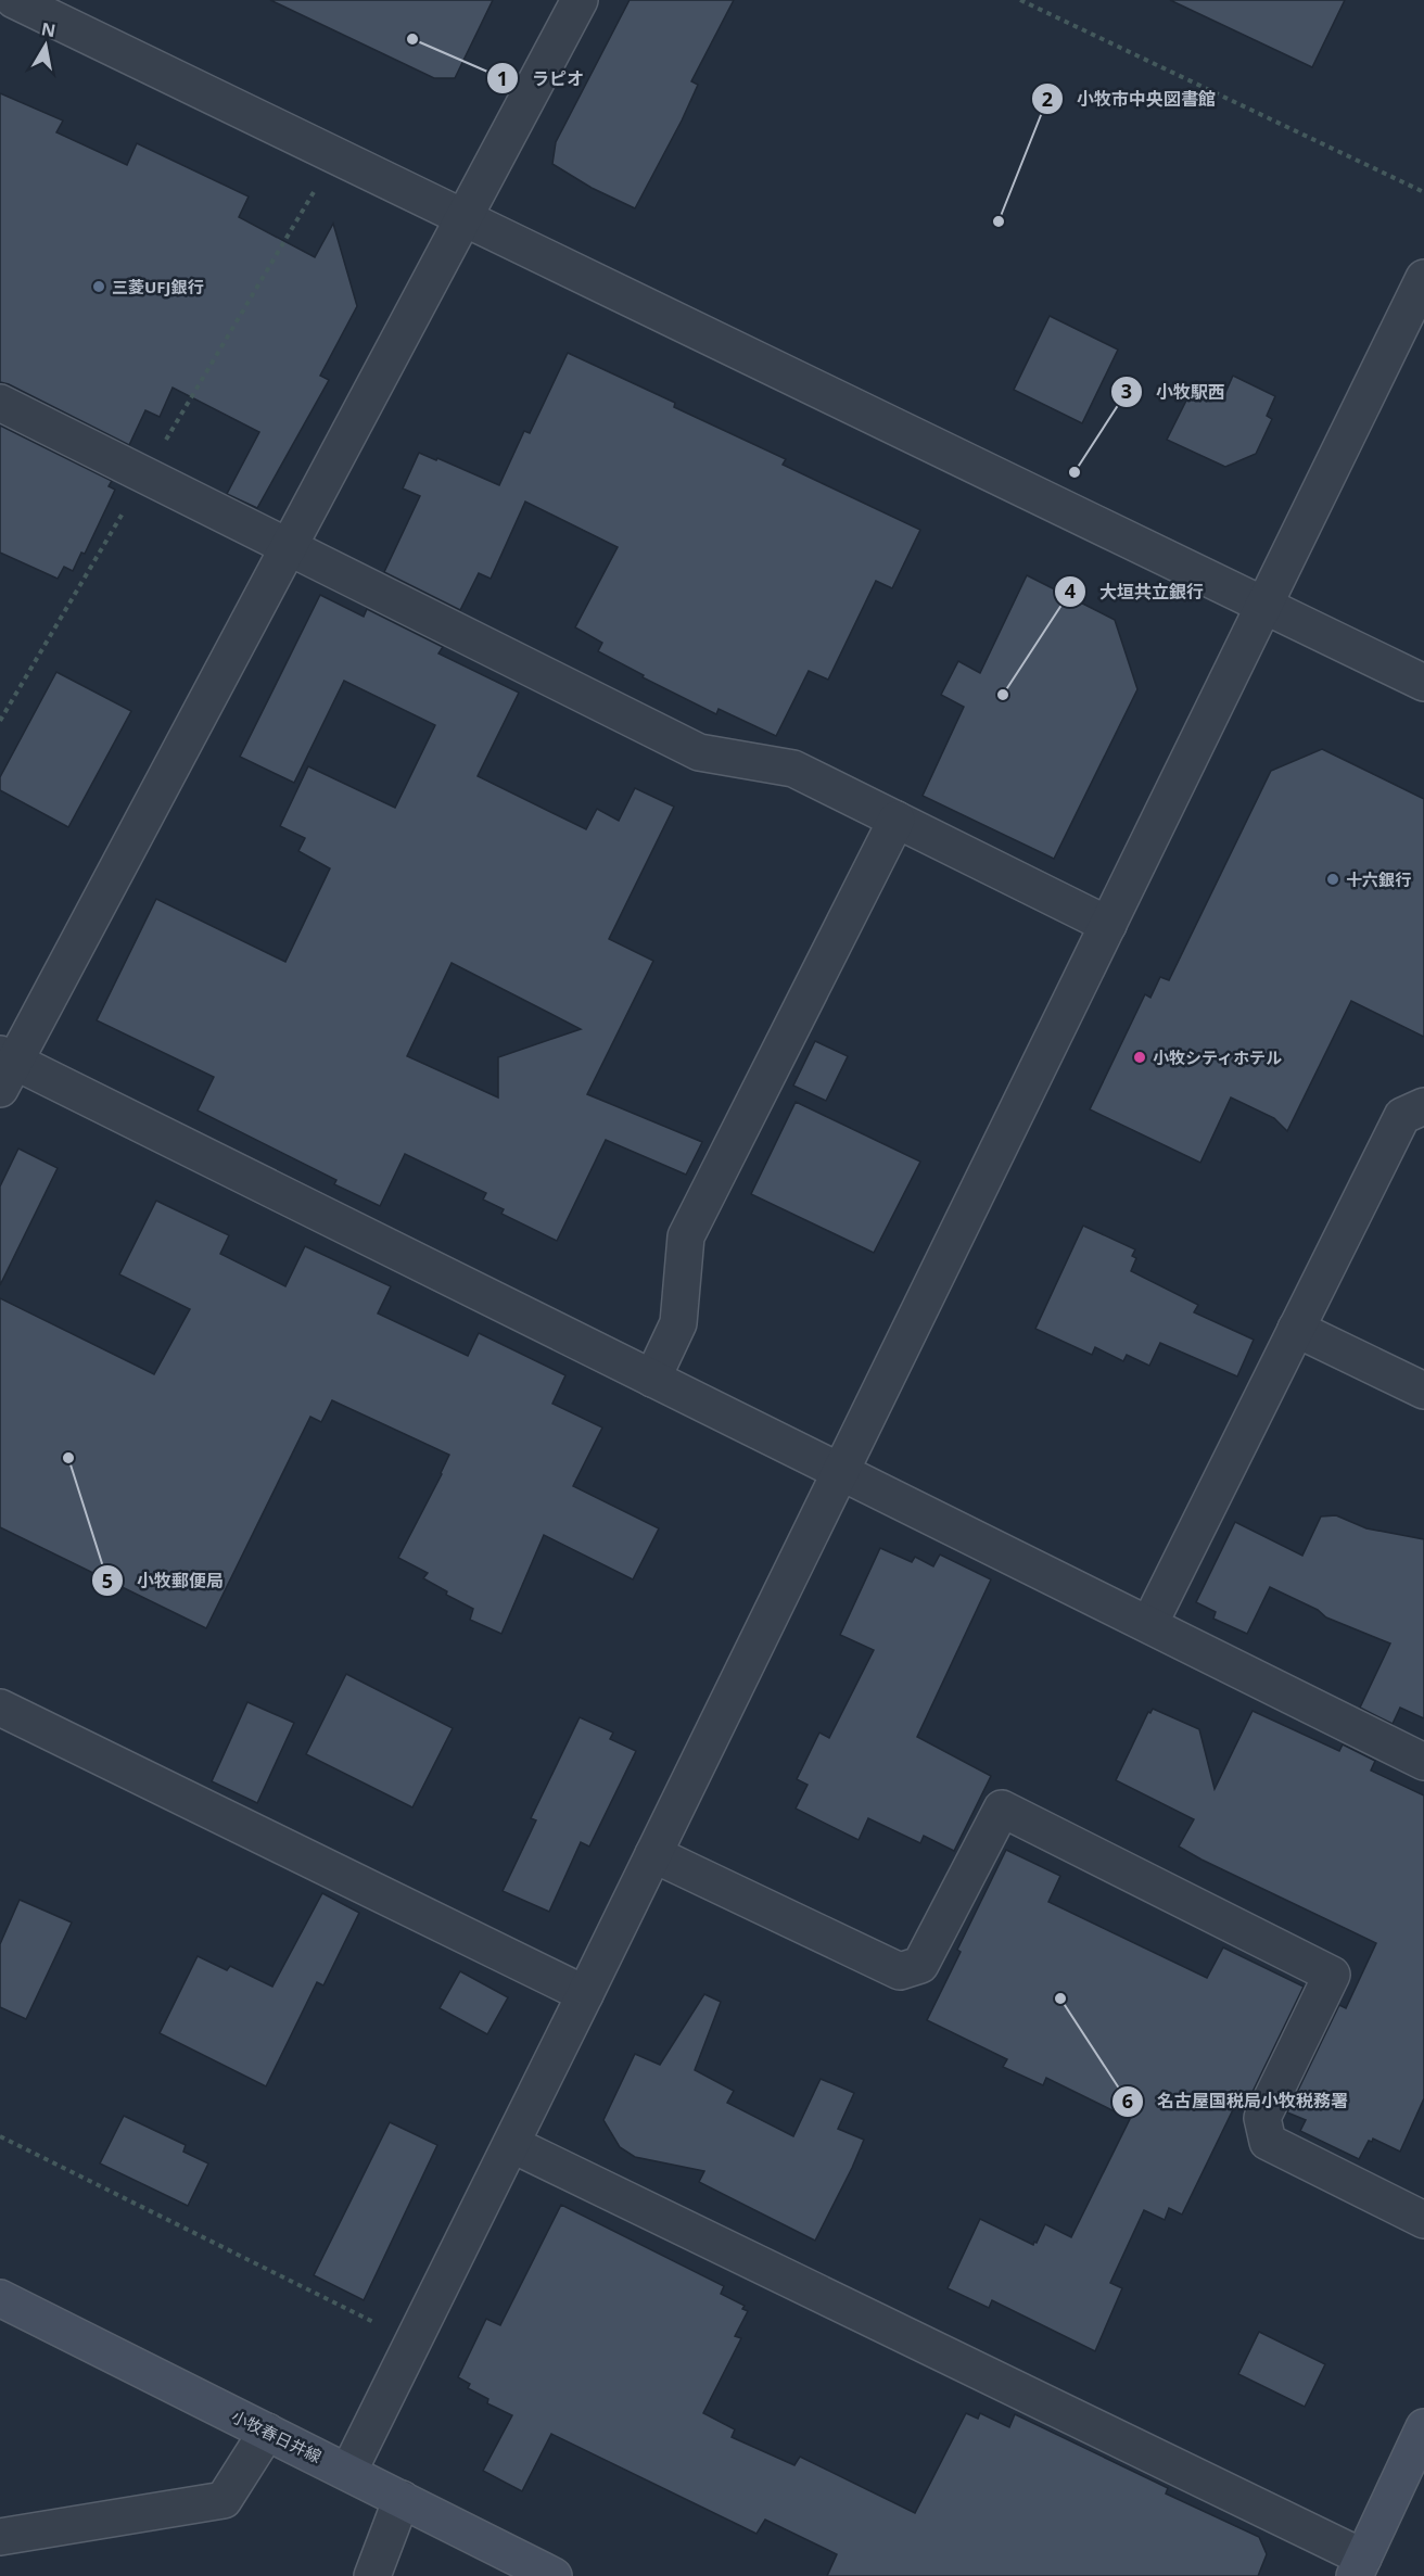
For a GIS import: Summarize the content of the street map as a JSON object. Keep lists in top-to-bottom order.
{
  "streets": {
    "main road": ["小牧春日井線"]
  },
  "places": [
    "ラピオ",
    "小牧市中央図書館",
    "三菱UFJ銀行",
    "小牧駅西",
    "大垣共立銀行",
    "十六銀行",
    "小牧シティホテル",
    "小牧郵便局",
    "名古屋国税局小牧税務署"
  ],
  "north": "top"
}
